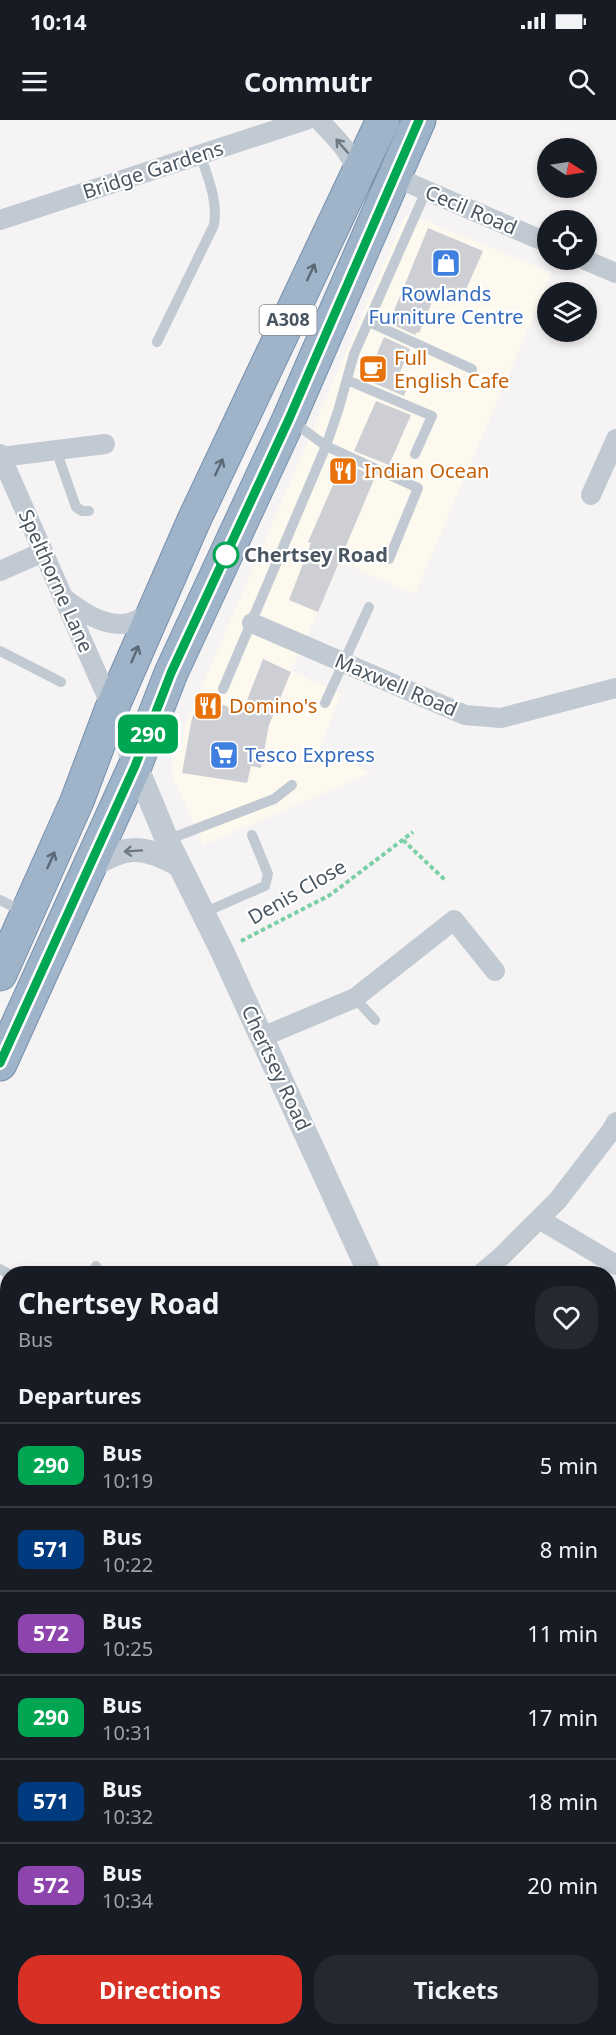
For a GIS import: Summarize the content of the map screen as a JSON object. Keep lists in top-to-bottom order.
{
  "streets": {
    "highway": ["A308"],
    "street": [
      "Bridge Gardens",
      "Cecil Road",
      "Spelthorne Lane",
      "Maxwell Road",
      "Chertsey Road"
    ],
    "path": ["Denis Close"]
  },
  "crossings": [
    ["Cecil Road", "A308"],
    ["A308", "Spelthorne Lane"],
    ["A308", "Chertsey Road"],
    ["Spelthorne Lane", "Chertsey Road"],
    ["Denis Close", "Chertsey Road"]
  ],
  "places": {
    "shop": ["Rowlands Furniture Centre"],
    "cafe": ["Full English Cafe"],
    "restaurant": ["Indian Ocean", "Domino's"],
    "other": ["Chertsey Road"],
    "supermarket": ["Tesco Express"]
  },
  "lines": ["bus line 290"],
  "north": "right",
  "page": {
    "status": "10:14",
    "header": "Commutr",
    "on_map": "290",
    "heading": [
      ["Chertsey Road", "Bus"],
      "Departures"
    ],
    "list": [
      {
        "mark": "290",
        "name": "Bus",
        "note": "10:19",
        "value": "5 min"
      },
      {
        "mark": "571",
        "name": "Bus",
        "note": "10:22",
        "value": "8 min"
      },
      {
        "mark": "572",
        "name": "Bus",
        "note": "10:25",
        "value": "11 min"
      },
      {
        "mark": "290",
        "name": "Bus",
        "note": "10:31",
        "value": "17 min"
      },
      {
        "mark": "571",
        "name": "Bus",
        "note": "10:32",
        "value": "18 min"
      },
      {
        "mark": "572",
        "name": "Bus",
        "note": "10:34",
        "value": "20 min"
      }
    ],
    "buttons": ["Directions", "Tickets"]
  }
}
